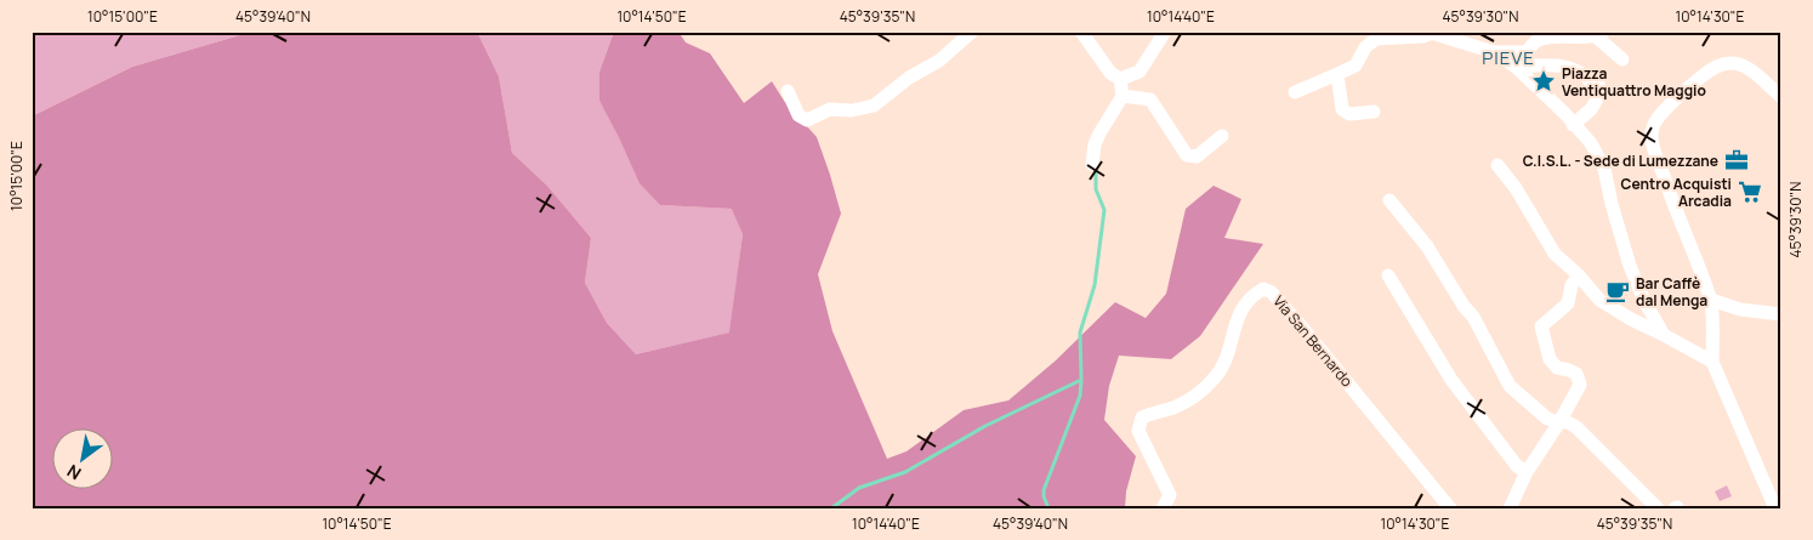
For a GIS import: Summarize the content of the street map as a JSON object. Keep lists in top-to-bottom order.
{
  "streets": {
    "street": ["Via San Bernardo"]
  },
  "districts": ["PIEVE"],
  "places": {
    "place": ["Piazza Ventiquattro Maggio"],
    "office": ["C.I.S.L. - Sede di Lumezzane"],
    "supermarket": ["Centro Acquisti Arcadia"],
    "cafe": ["Bar Caffè dal Menga"]
  },
  "north": "bottom left",
  "coordinates": [
    "10°15'00\"E",
    "45°39'40\"N",
    "10°14'50\"E",
    "45°39'35\"N",
    "10°14'40\"E",
    "45°39'30\"N",
    "10°14'30\"E"
  ]
}
